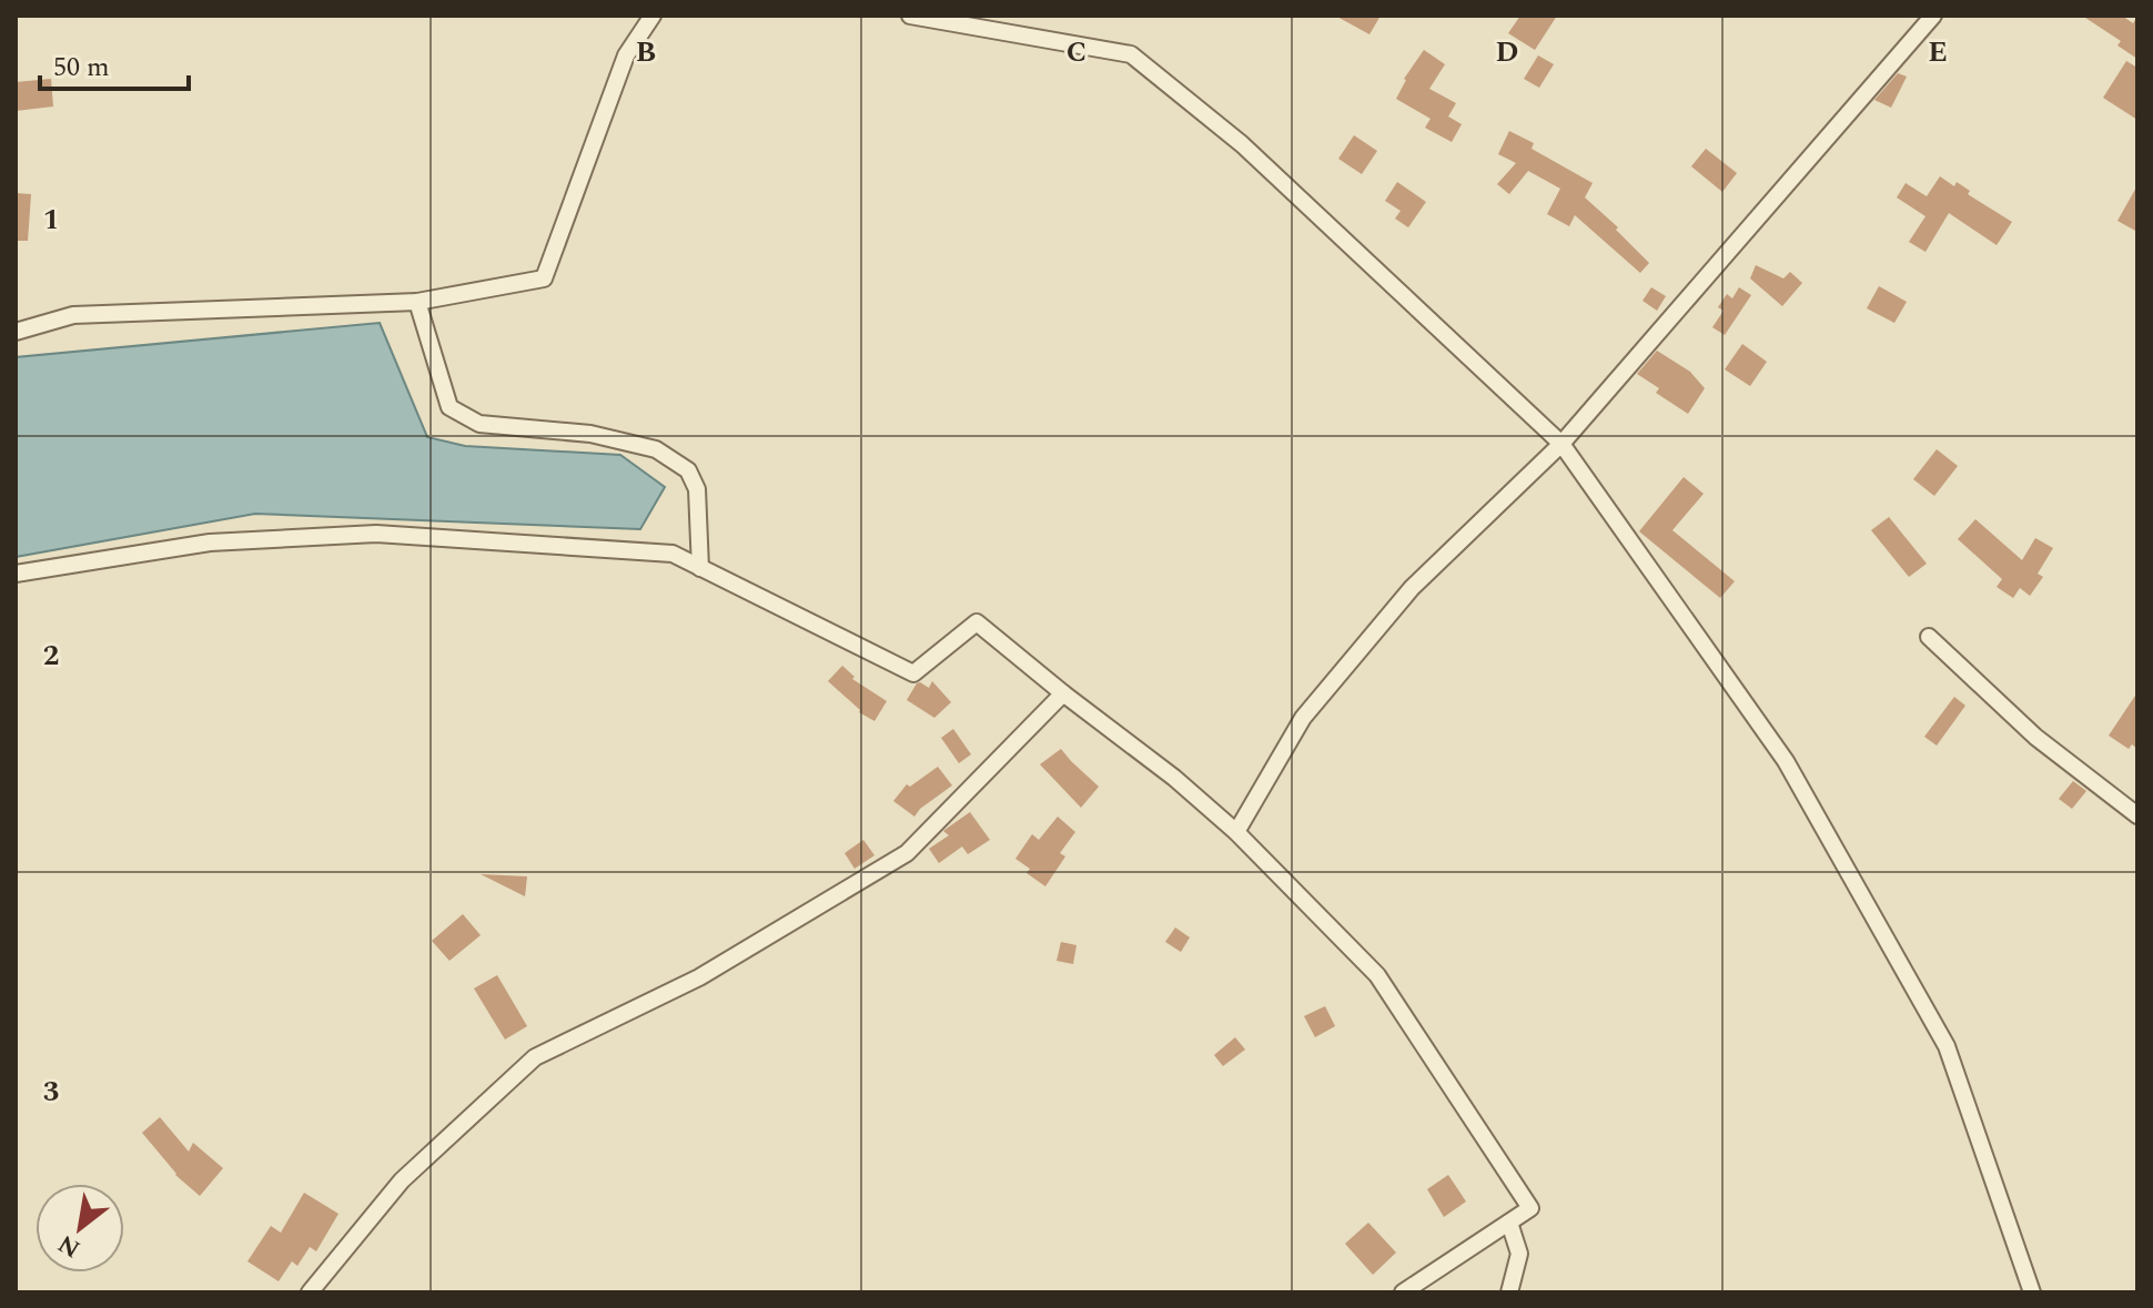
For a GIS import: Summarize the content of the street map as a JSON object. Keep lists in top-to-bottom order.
{
  "scale_bar": "50 m",
  "north": "bottom left",
  "grid": {
    "columns": [
      "B",
      "C",
      "D",
      "E"
    ],
    "rows": ["1", "2", "3"]
  }
}
